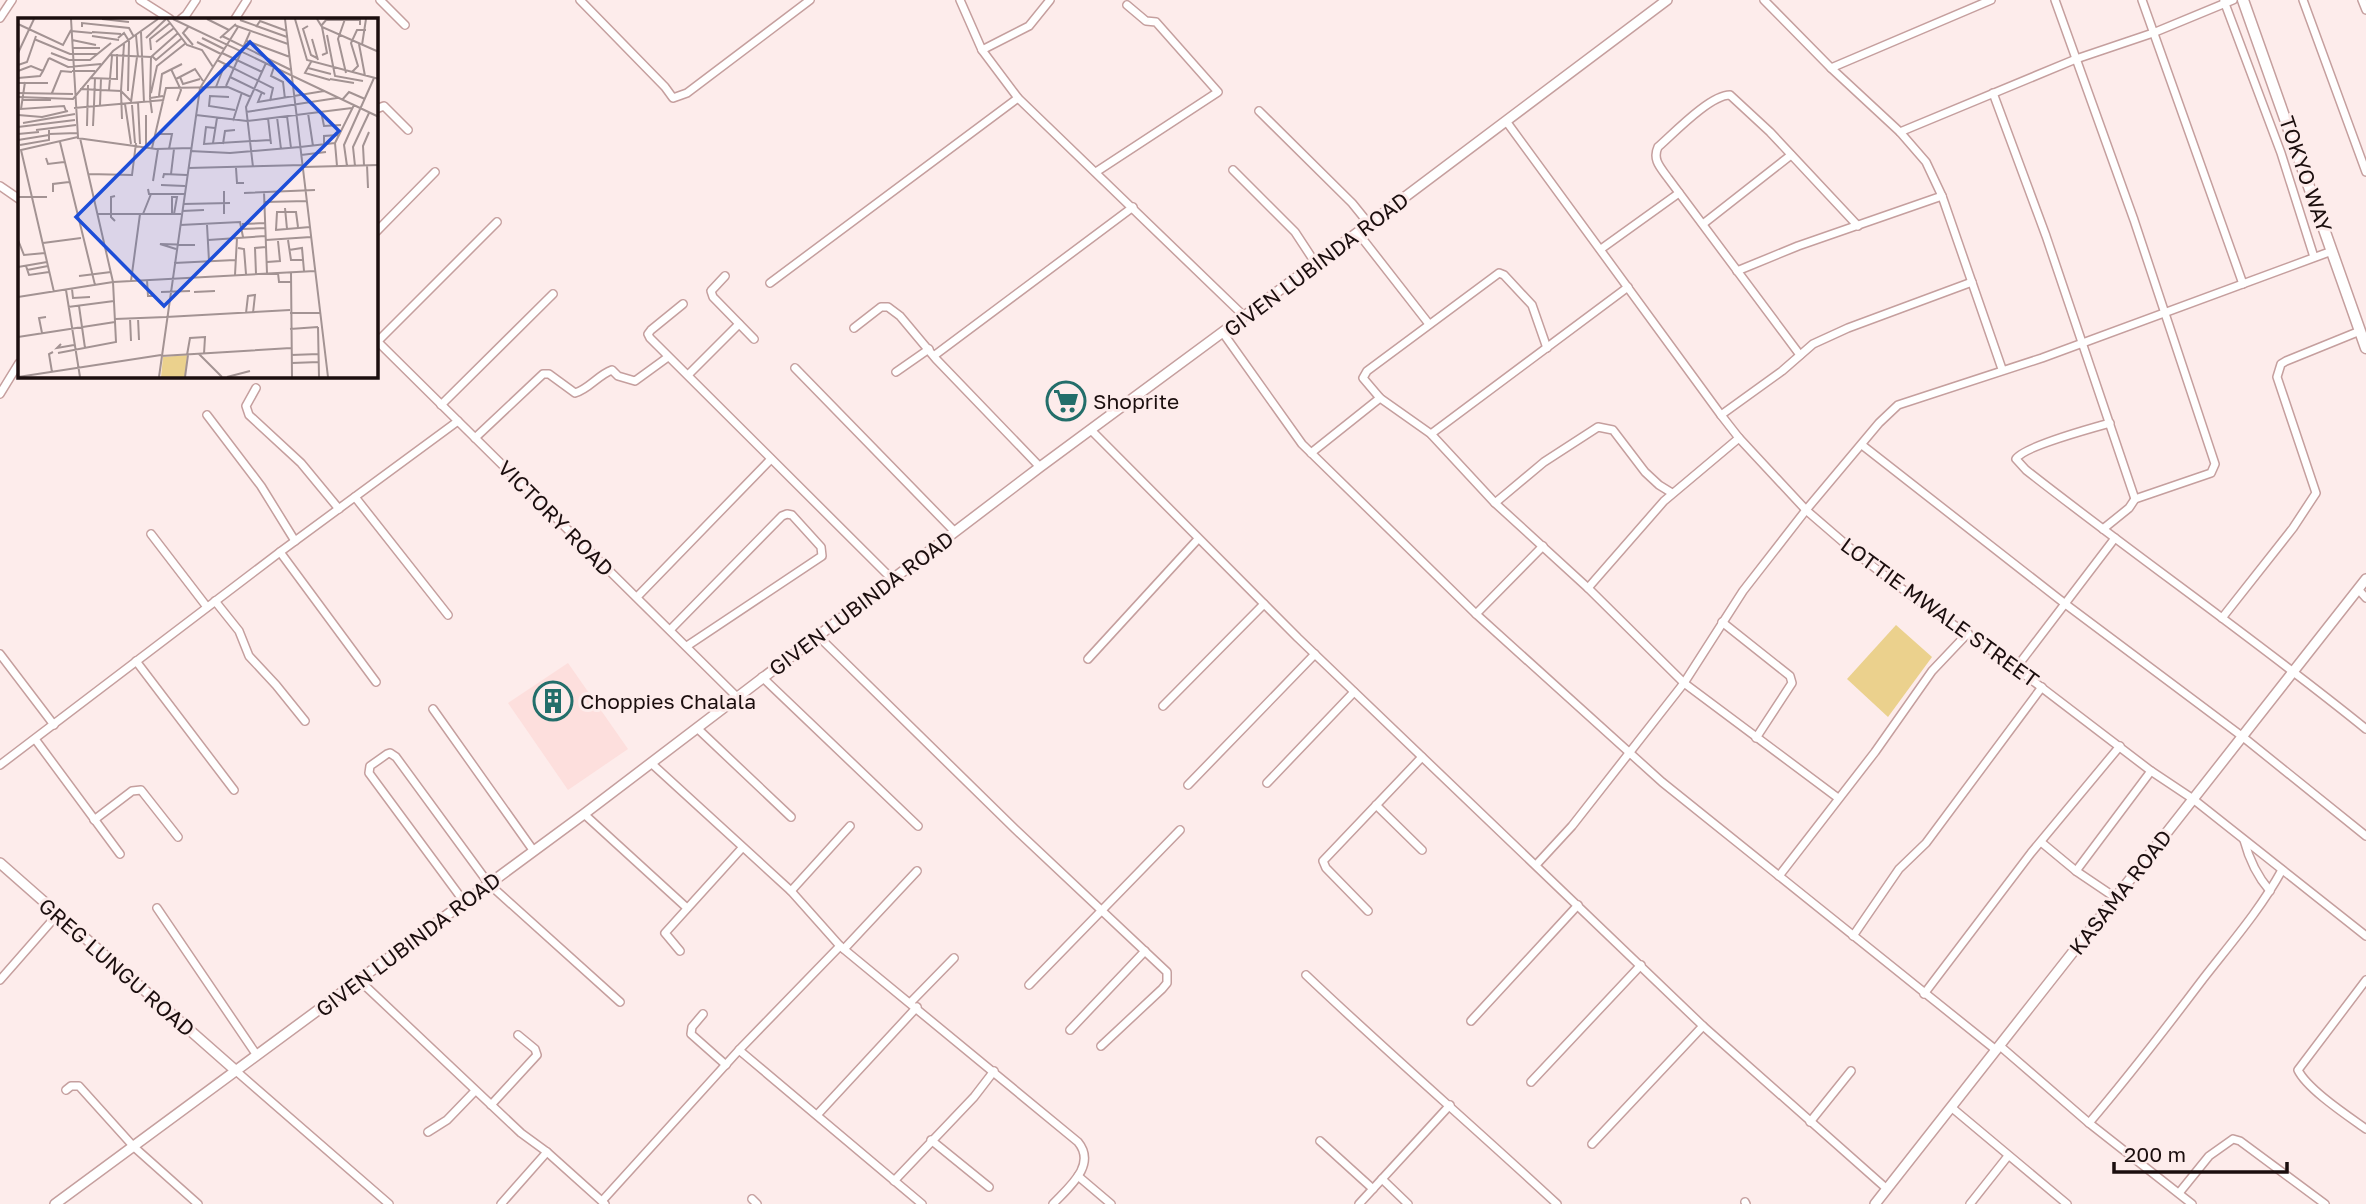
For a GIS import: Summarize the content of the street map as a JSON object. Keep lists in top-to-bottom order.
{
  "streets": {
    "main road": ["TOKYO WAY"],
    "street": [
      "GIVEN LUBINDA ROAD",
      "VICTORY ROAD",
      "LOTTIE MWALE STREET",
      "KASAMA ROAD",
      "GREG LUNGU ROAD"
    ]
  },
  "crossings": [
    ["GIVEN LUBINDA ROAD", "VICTORY ROAD"],
    ["GIVEN LUBINDA ROAD", "LOTTIE MWALE STREET"],
    ["GIVEN LUBINDA ROAD", "GREG LUNGU ROAD"],
    ["LOTTIE MWALE STREET", "KASAMA ROAD"]
  ],
  "places": {
    "supermarket": ["Shoprite"],
    "building": ["Choppies Chalala"]
  },
  "scale_bar": "200 m"
}
